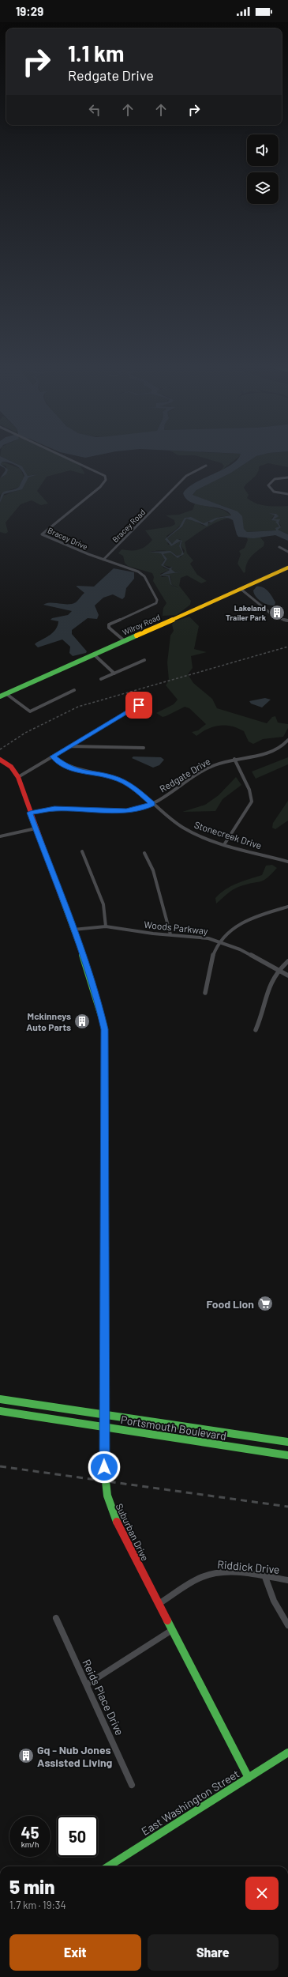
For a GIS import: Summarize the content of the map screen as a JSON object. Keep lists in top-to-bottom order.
{
  "streets": {
    "main road": [
      "Wilroy Road",
      "Portsmouth Boulevard",
      "Suburban Drive",
      "East Washington Street"
    ],
    "street": [
      "Bracey Road",
      "Bracey Drive",
      "Redgate Drive",
      "Stonecreek Drive",
      "Woods Parkway",
      "Riddick Drive",
      "Reids Place Drive"
    ]
  },
  "crossings": [
    ["Bracey Road", "Bracey Drive"],
    ["Bracey Drive", "Wilroy Road"],
    ["Redgate Drive", "Stonecreek Drive"],
    ["Redgate Drive", "Suburban Drive"],
    ["Woods Parkway", "Suburban Drive"],
    ["Portsmouth Boulevard", "Suburban Drive"],
    ["Suburban Drive", "Riddick Drive"],
    ["Suburban Drive", "East Washington Street"]
  ],
  "places": {
    "building": ["Lakeland Trailer Park", "Mckinneys Auto Parts", "Gq - Nub Jones Assisted Living"],
    "supermarket": ["Food Lion"]
  },
  "page": {
    "status": "19:29",
    "turn": ["1.1 km", "Redgate Drive"],
    "speed": "45 km/h",
    "limit": "50",
    "heading": ["5 min", "1.7 km · 19:34"],
    "buttons": ["Exit", "Share"]
  }
}
